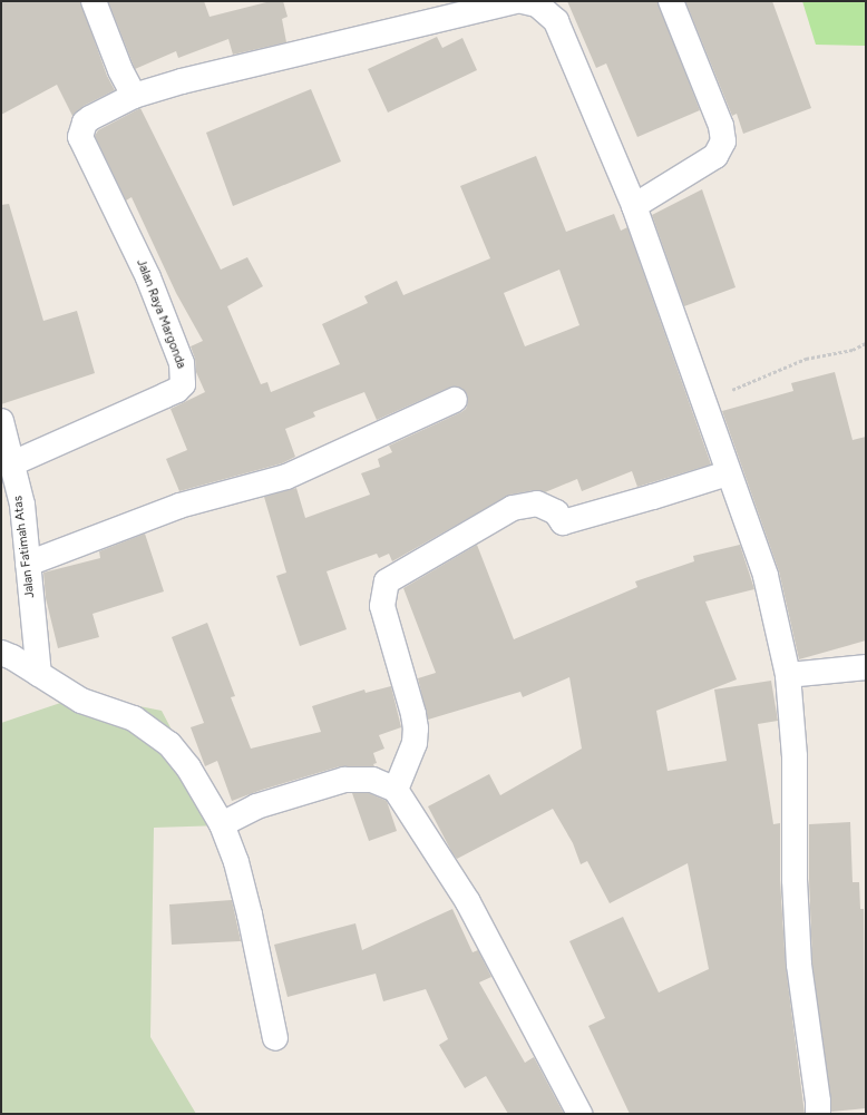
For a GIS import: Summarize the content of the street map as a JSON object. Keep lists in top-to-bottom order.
{
  "streets": {
    "street": ["Jalan Raya Margonda", "Jalan Fatimah Atas"]
  },
  "crossings": [
    ["Jalan Raya Margonda", "Jalan Fatimah Atas"]
  ]
}
